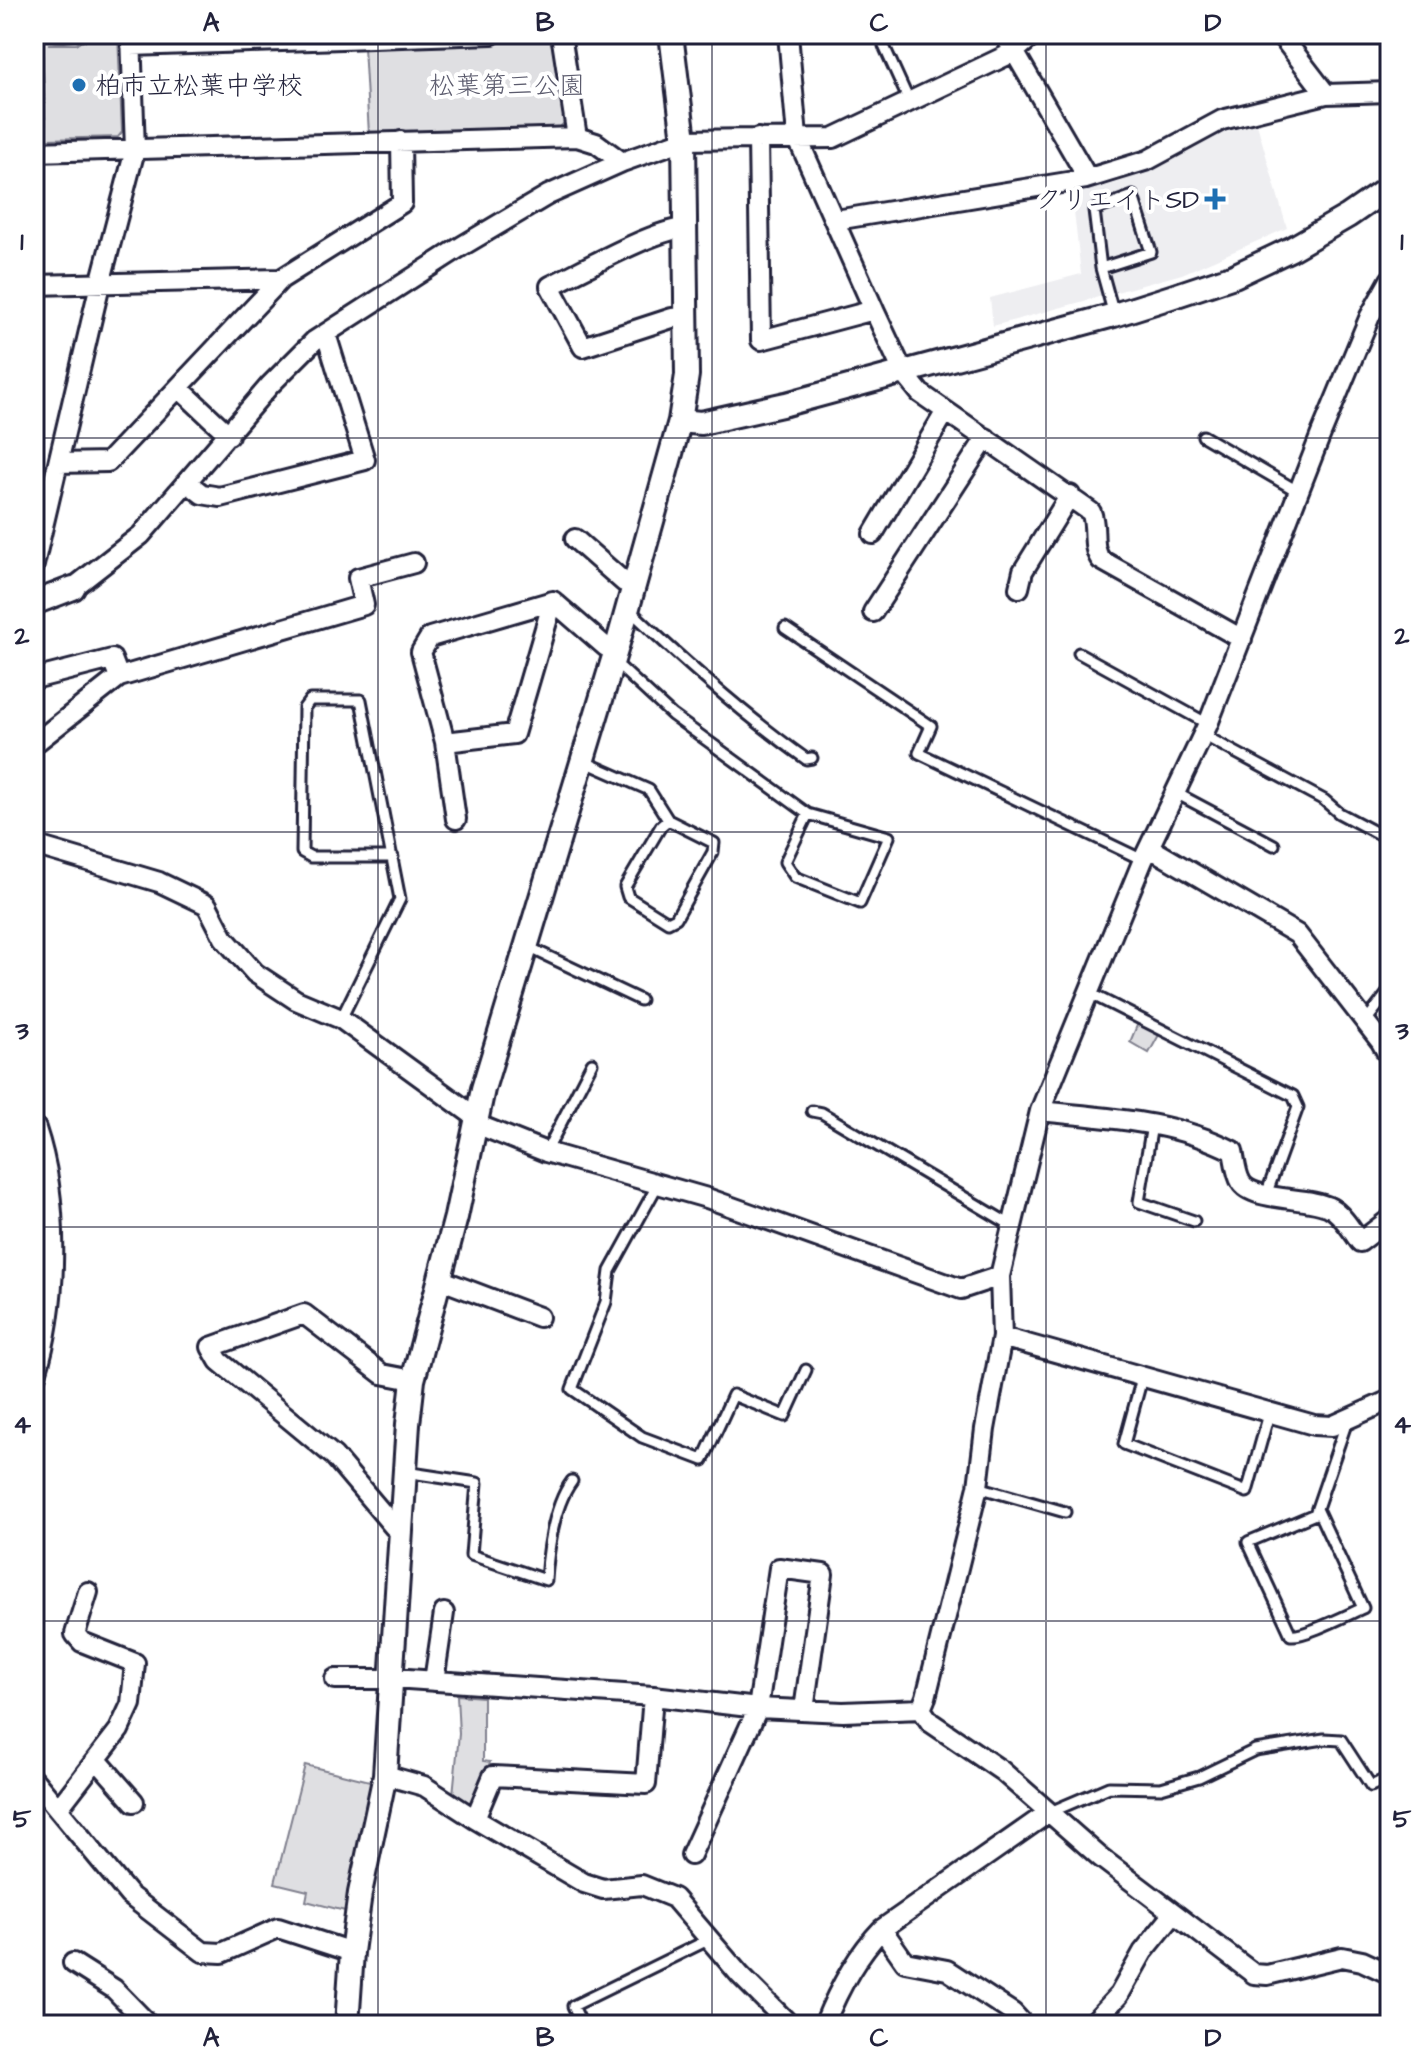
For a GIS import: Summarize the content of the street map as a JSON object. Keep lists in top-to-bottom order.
{
  "parks": ["松葉第三公園"],
  "places": {
    "other": ["柏市立松葉中学校"],
    "health": ["クリエイトSD"]
  },
  "grid": {
    "columns": [
      "A",
      "B",
      "C",
      "D"
    ],
    "rows": [
      "1",
      "2",
      "3",
      "4",
      "5"
    ]
  }
}
